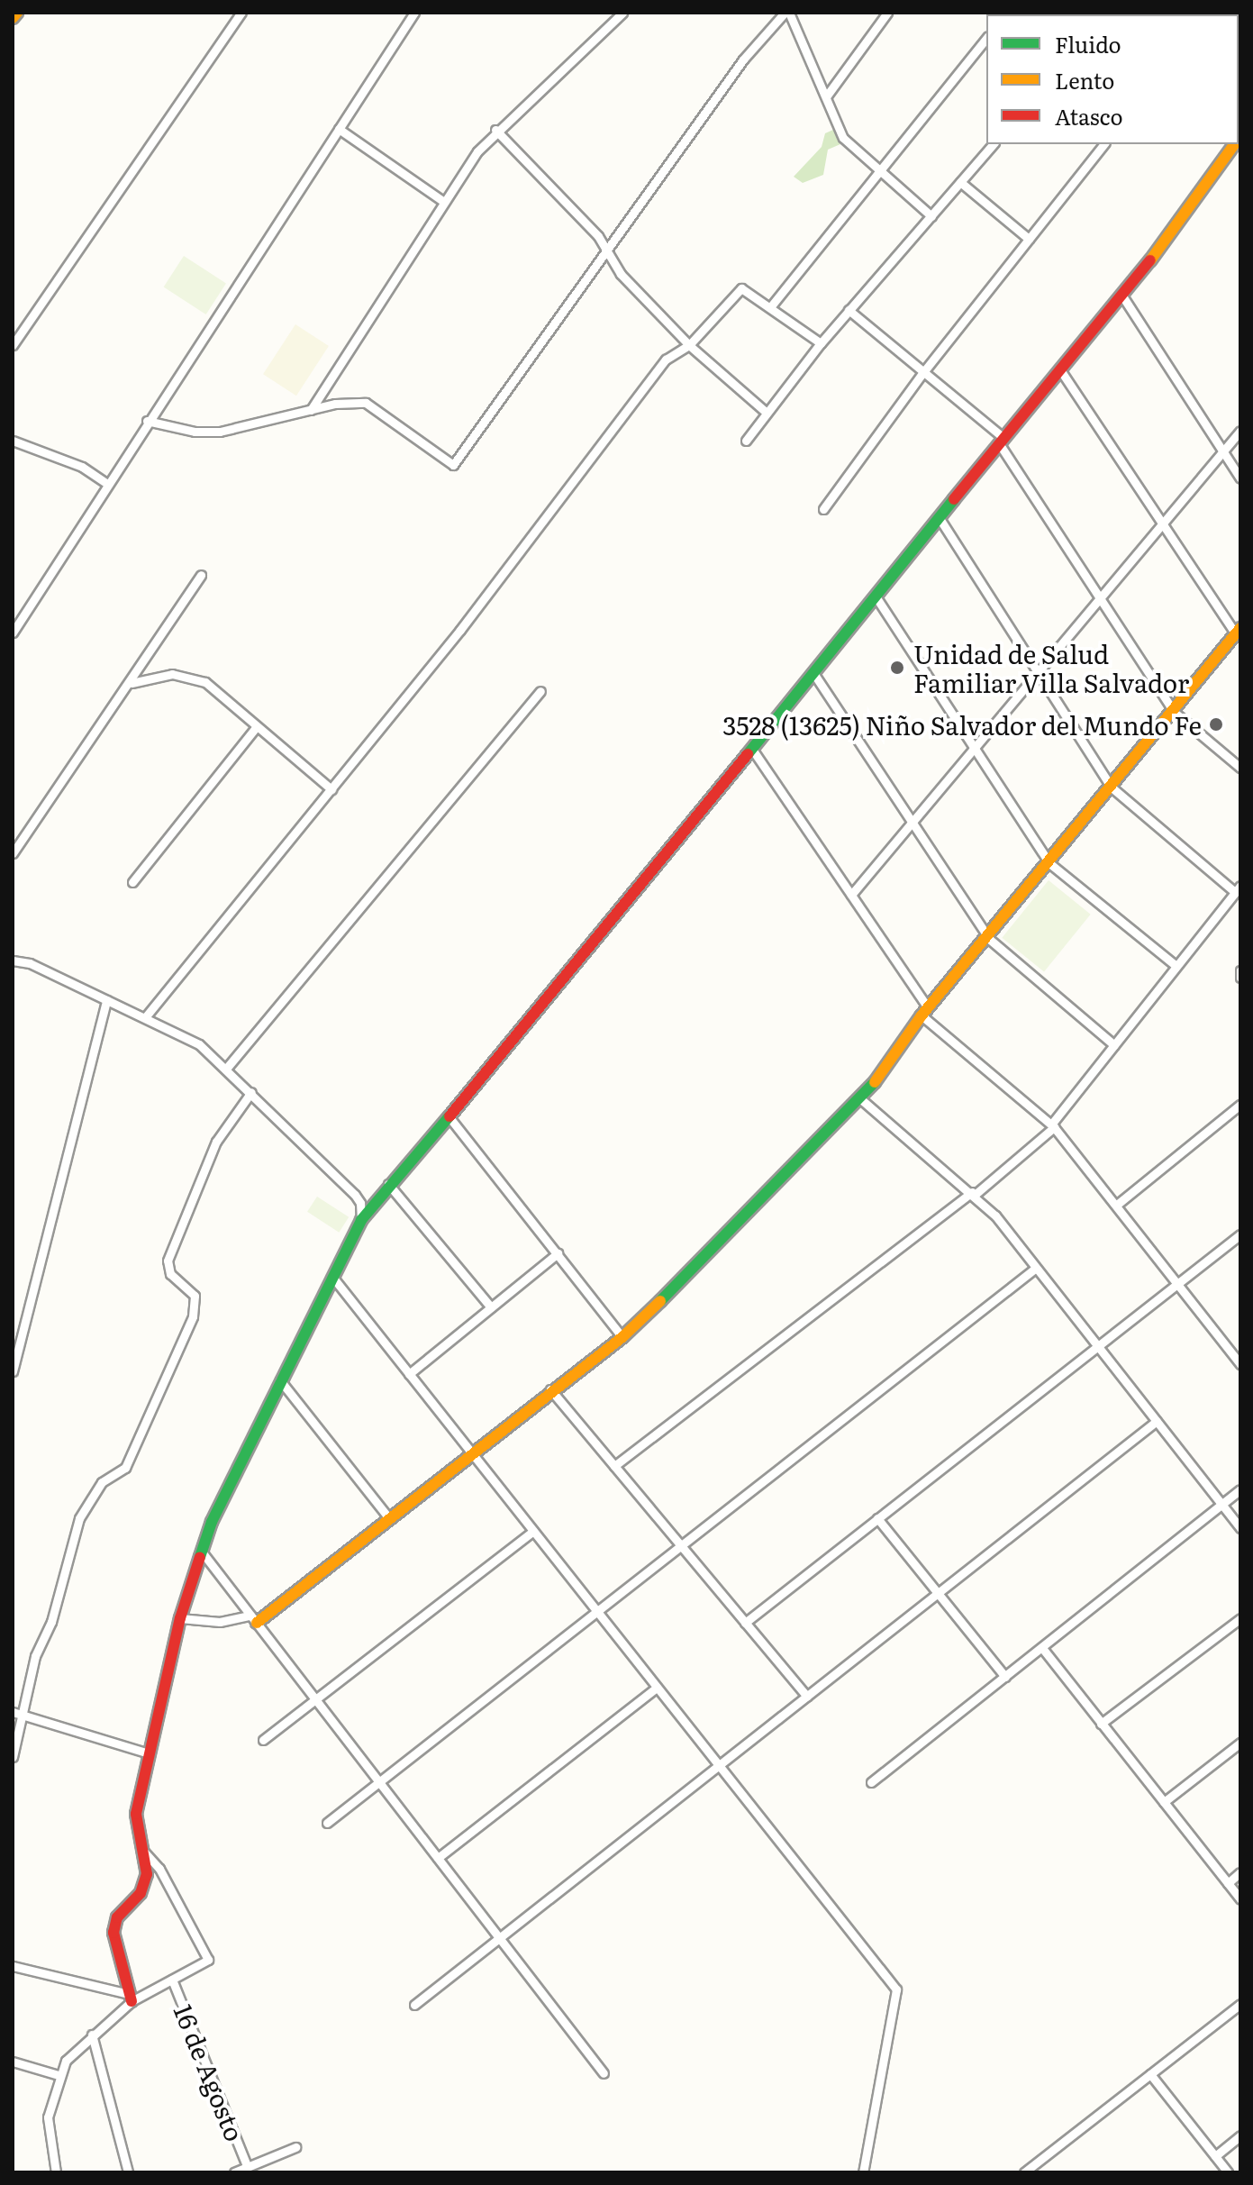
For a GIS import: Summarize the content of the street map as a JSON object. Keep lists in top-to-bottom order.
{
  "streets": {
    "street": ["16 de Agosto"]
  },
  "places": ["Unidad de Salud Familiar Villa Salvador", "3528 (13625) Niño Salvador del Mundo Fe"],
  "legend": ["Fluido", "Lento", "Atasco"]
}
